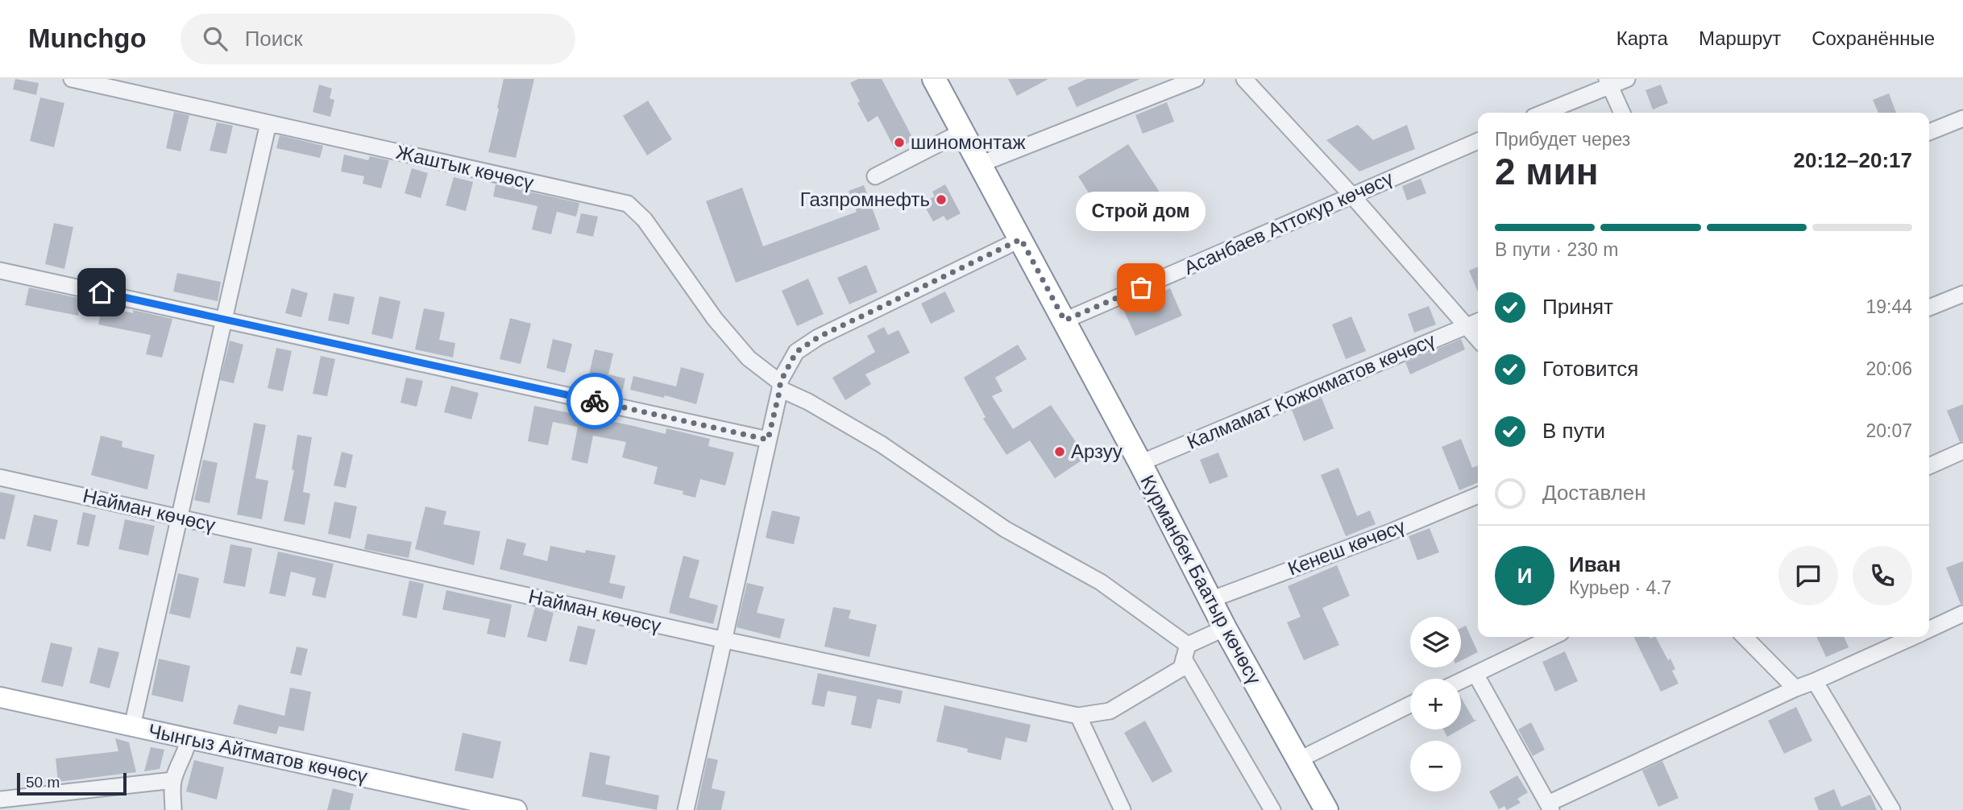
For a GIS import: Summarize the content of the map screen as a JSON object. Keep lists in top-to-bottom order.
{
  "streets": {
    "highway": ["Курманбек Баатыр көчөсү"],
    "main road": ["Чынгыз Айтматов көчөсү"],
    "street": [
      "Жаштык көчөсү",
      "Асанбаев Аттокур көчөсү",
      "Калмамат Кожокматов көчөсү",
      "Найман көчөсү",
      "Кенеш көчөсү"
    ]
  },
  "crossings": [
    ["Жаштык көчөсү", "Найман көчөсү"],
    ["Асанбаев Аттокур көчөсү", "Курманбек Баатыр көчөсү"],
    ["Калмамат Кожокматов көчөсү", "Курманбек Баатыр көчөсү"],
    ["Найман көчөсү", "Курманбек Баатыр көчөсү"],
    ["Кенеш көчөсү", "Курманбек Баатыр көчөсү"]
  ],
  "places": [
    "шиномонтаж",
    "Газпромнефть",
    "Строй дом",
    "Арзуу"
  ],
  "scale_bar": "50 m",
  "page": {
    "header": "Munchgo",
    "search": "Поиск",
    "nav": ["Карта", "Маршрут", "Сохранённые"],
    "heading": ["2 мин", "Прибудет через", "20:12–20:17"],
    "panel": ["Иван", "Курьер · 4.7"],
    "bubble": "Строй дом",
    "bar": "В пути · 230 m",
    "list": [
      ["Принят", "19:44"],
      ["Готовится", "20:06"],
      ["В пути", "20:07"],
      "Доставлен"
    ],
    "round": "И",
    "map_buttons": ["+", "−"],
    "scale": "50 m"
  }
}
